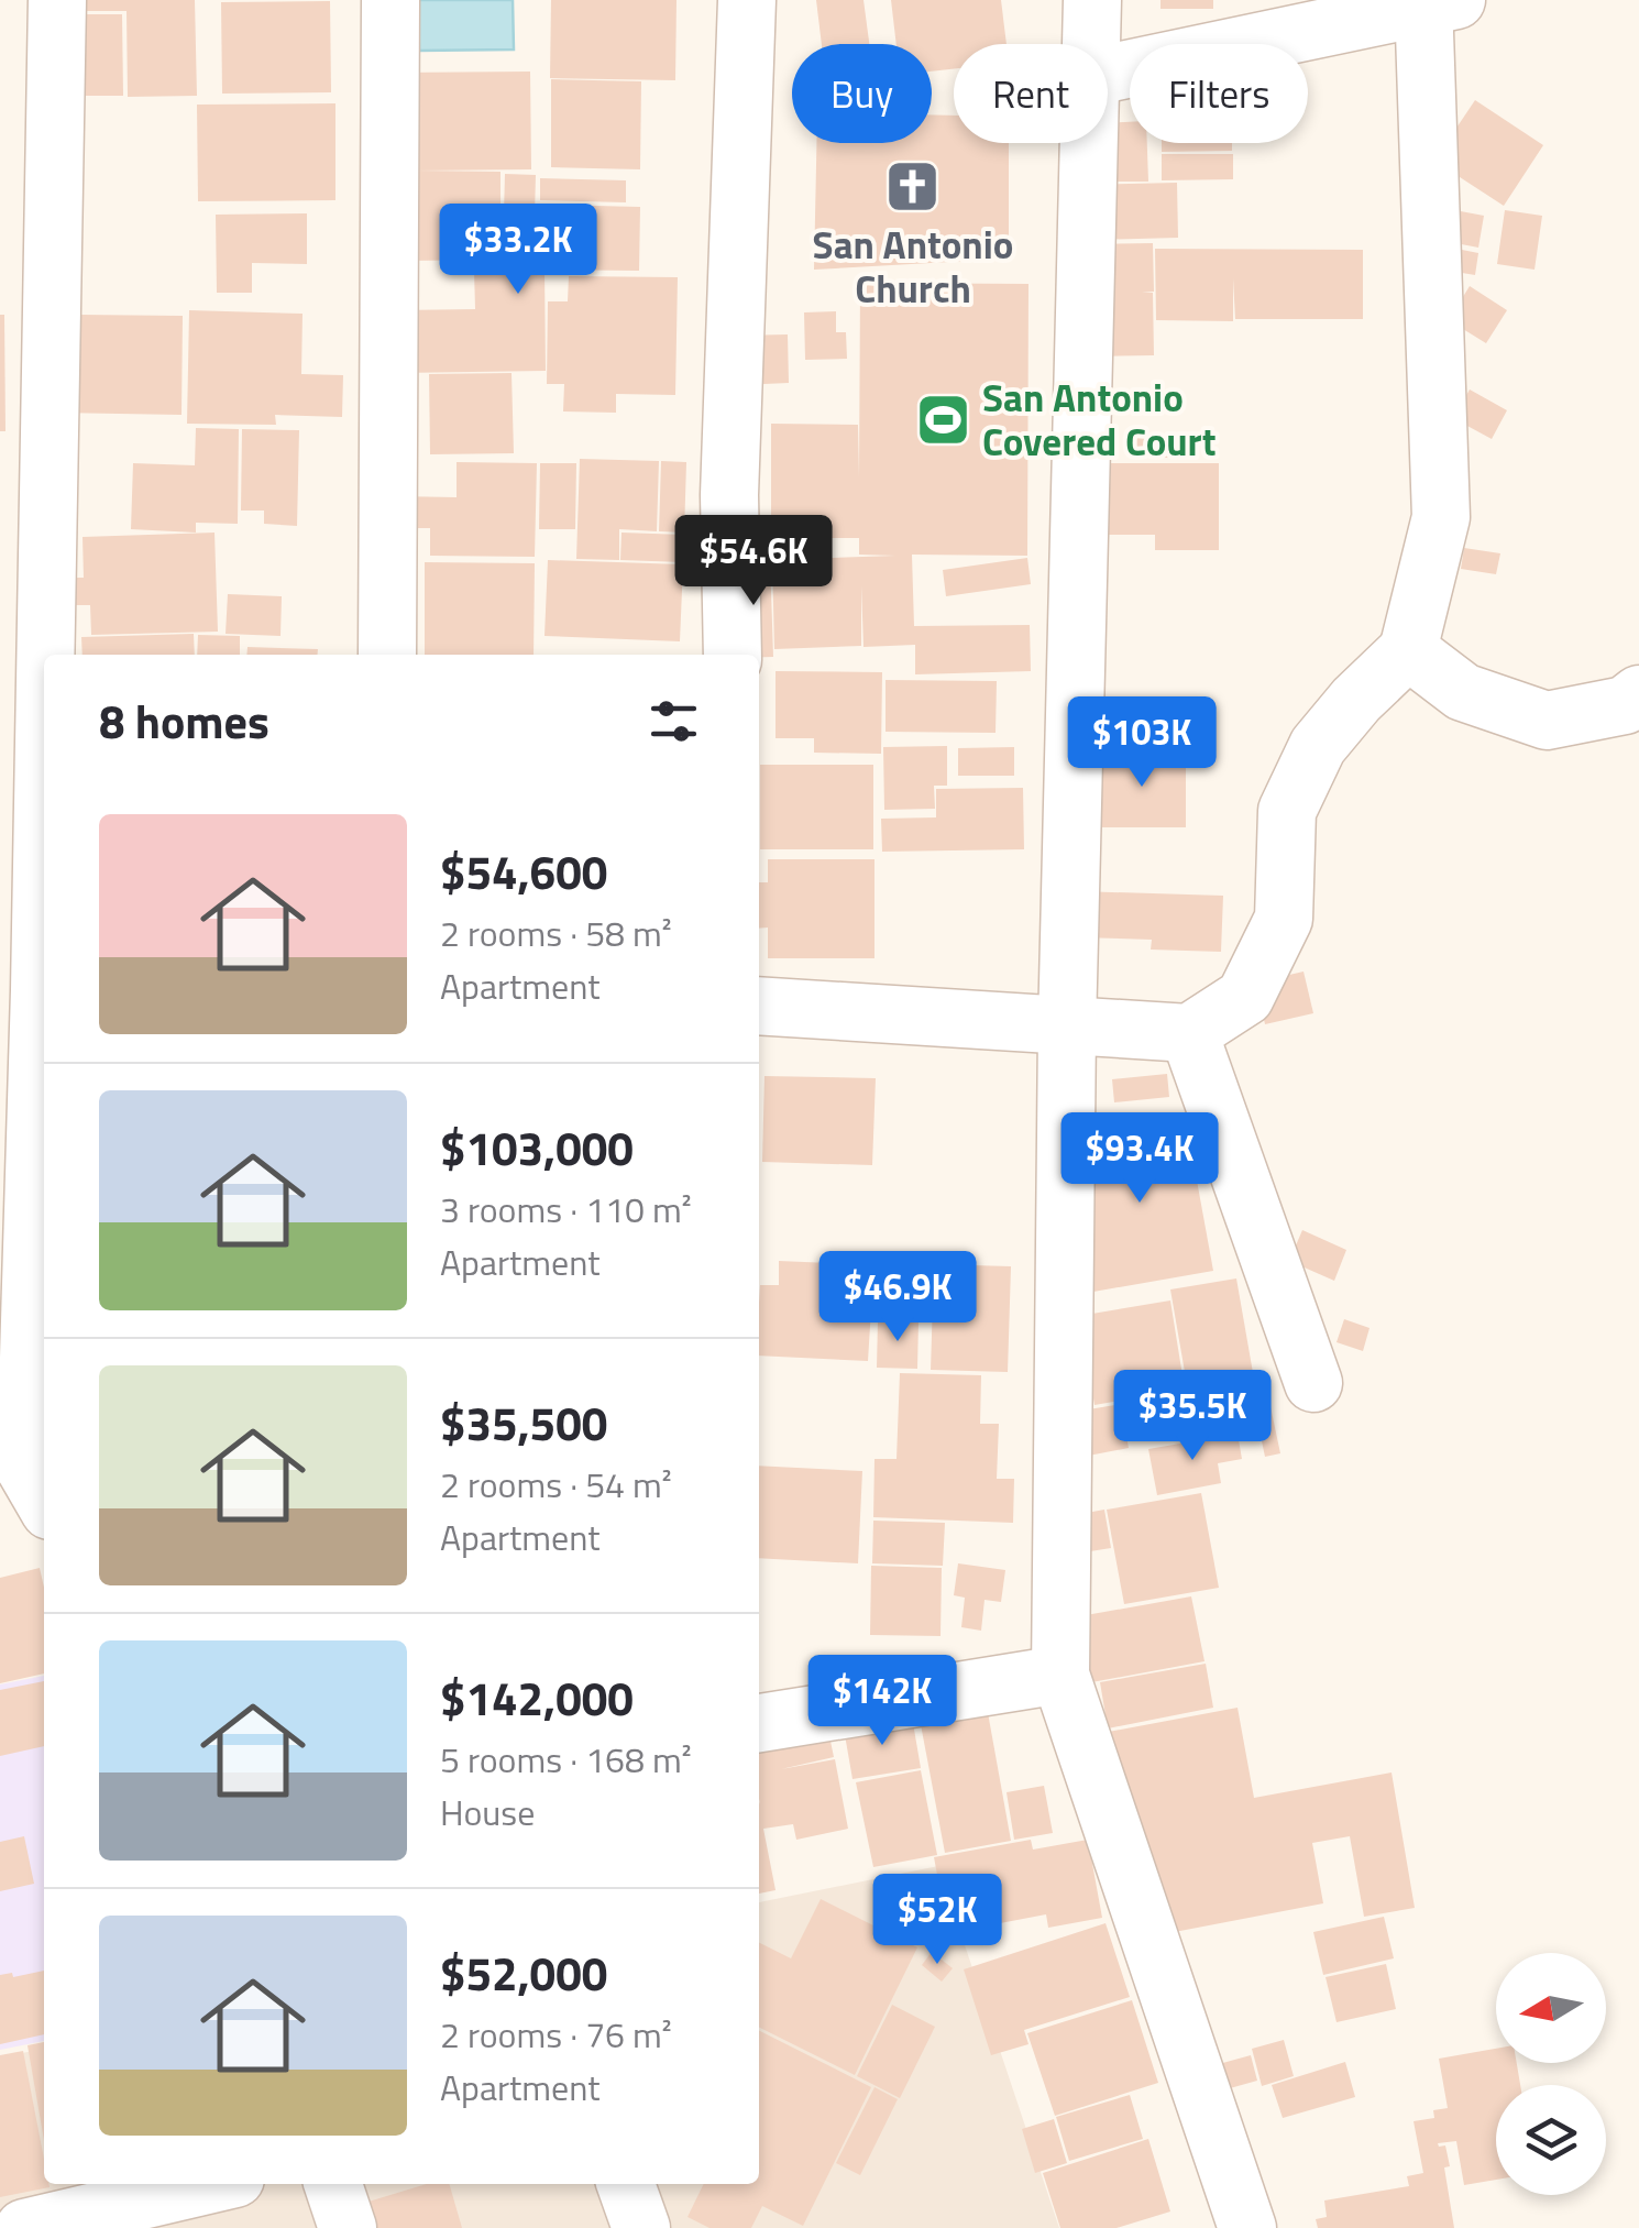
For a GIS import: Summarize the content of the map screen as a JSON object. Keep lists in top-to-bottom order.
{
  "places": {
    "church": ["San Antonio Church"],
    "sports": ["San Antonio Covered Court"]
  },
  "north": "left",
  "page": {
    "chip": ["Buy", "Rent", "Filters"],
    "price": [
      "$33.2K",
      "$54.6K",
      "$103K",
      "$93.4K",
      "$46.9K",
      "$35.5K",
      "$142K",
      "$52K"
    ],
    "heading": "8 homes",
    "list": [
      {
        "name": "$54,600",
        "note": "2 rooms · 58 m² · Apartment"
      },
      {
        "name": "$103,000",
        "note": "3 rooms · 110 m² · Apartment"
      },
      {
        "name": "$35,500",
        "note": "2 rooms · 54 m² · Apartment"
      },
      {
        "name": "$142,000",
        "note": "5 rooms · 168 m² · House"
      },
      {
        "name": "$52,000",
        "note": "2 rooms · 76 m² · Apartment"
      }
    ]
  }
}
